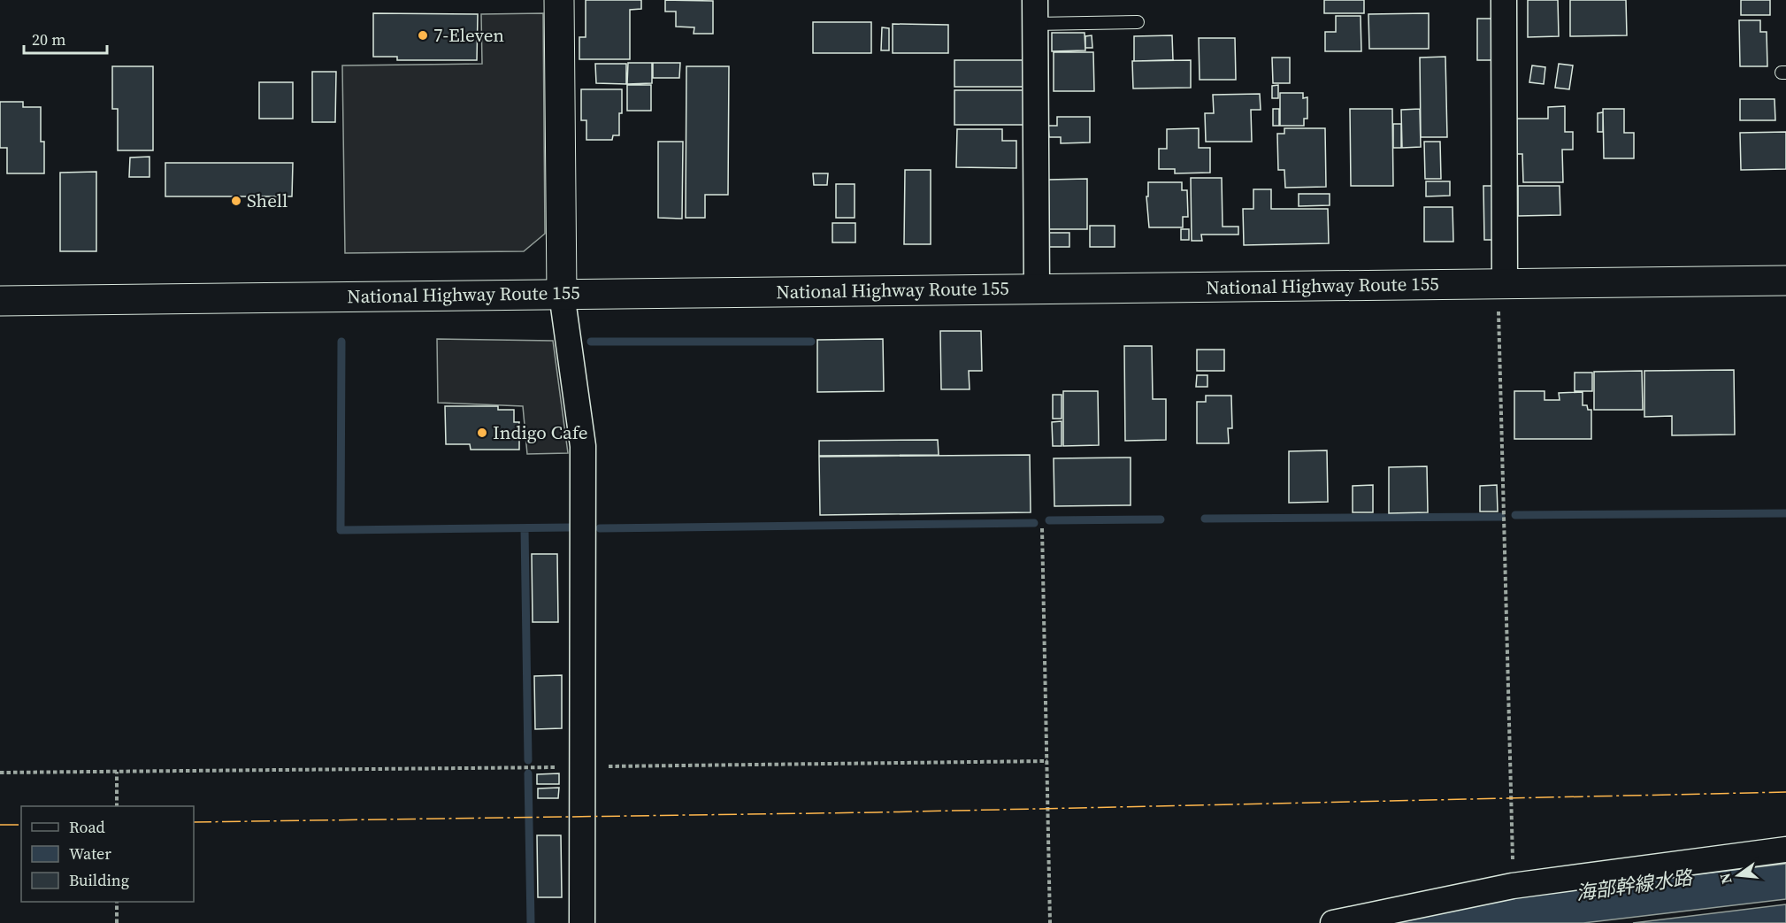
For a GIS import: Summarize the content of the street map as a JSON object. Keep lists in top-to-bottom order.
{
  "streets": {
    "main road": ["National Highway Route 155"]
  },
  "water": ["海部幹線水路"],
  "places": ["7-Eleven", "Shell", "Indigo Cafe"],
  "legend": ["Road", "Water", "Building"],
  "scale_bar": "20 m",
  "north": "left"
}
